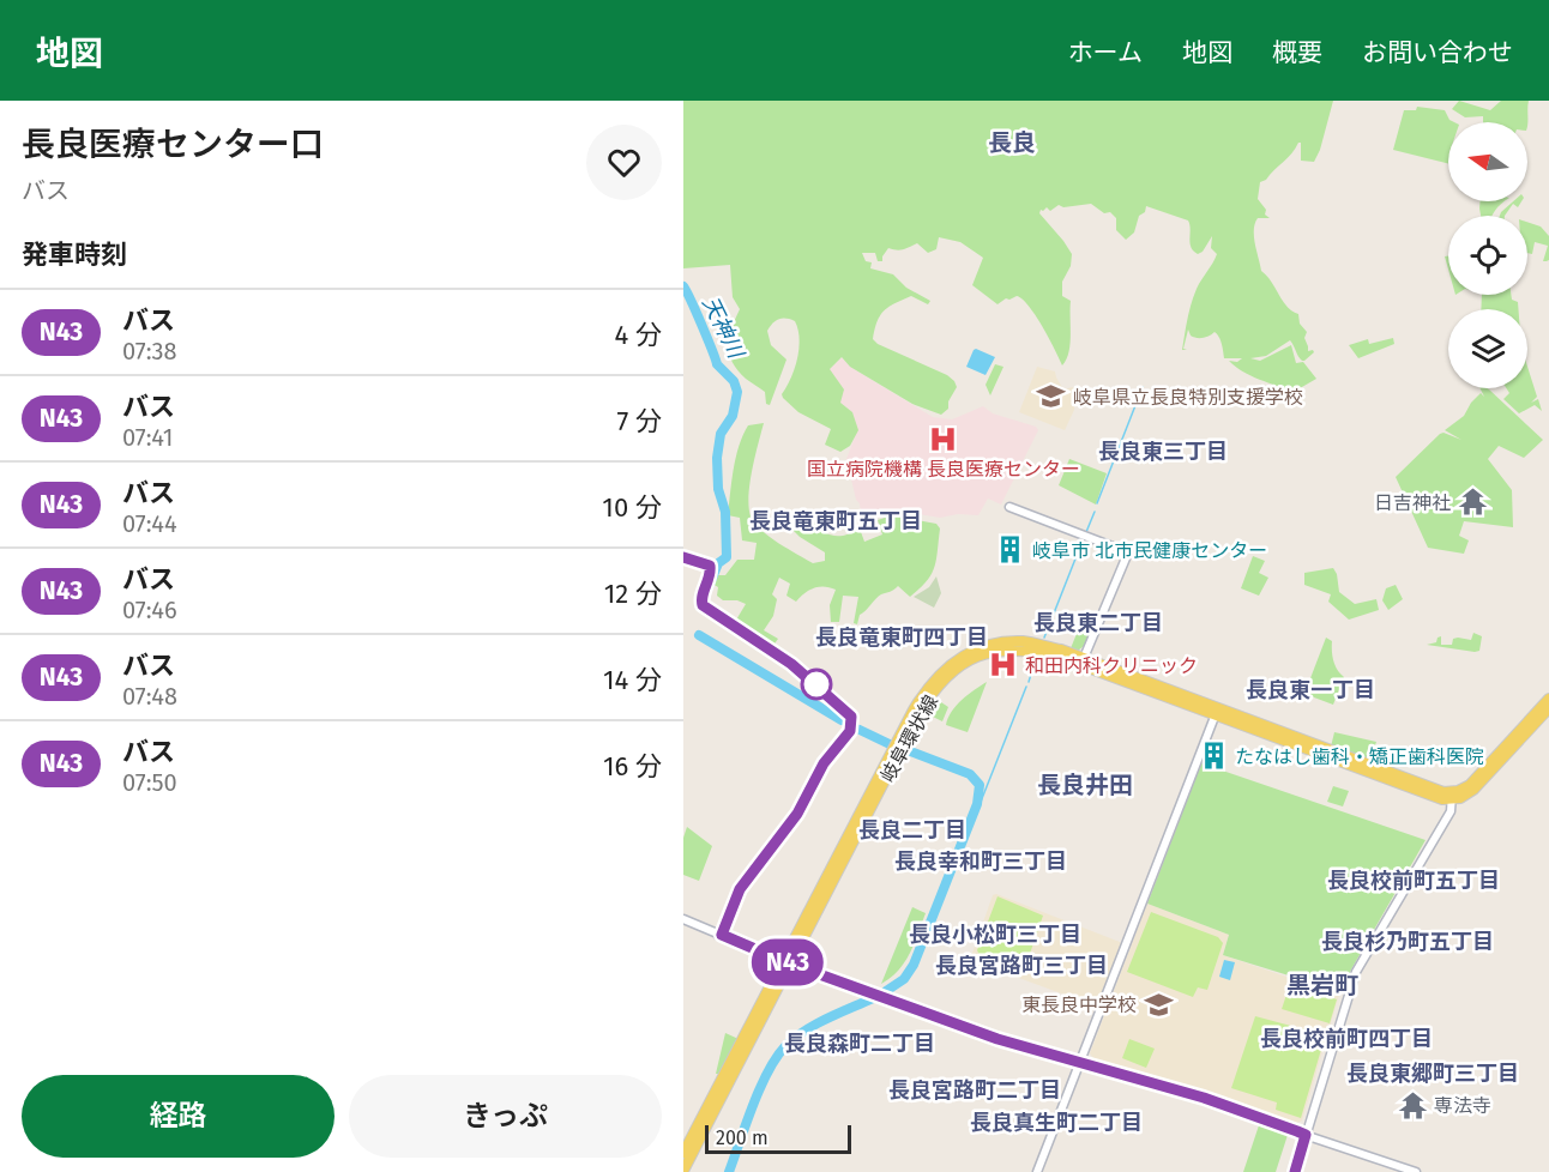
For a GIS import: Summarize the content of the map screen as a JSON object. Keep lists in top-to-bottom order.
{
  "streets": {
    "main road": ["岐阜環状線"]
  },
  "districts": [
    "長良",
    "長良東三丁目",
    "長良竜東町五丁目",
    "長良東二丁目",
    "長良竜東町四丁目",
    "長良東一丁目",
    "長良井田",
    "長良二丁目",
    "長良幸和町三丁目",
    "長良校前町五丁目",
    "長良小松町三丁目",
    "長良杉乃町五丁目",
    "長良宮路町三丁目",
    "黒岩町",
    "長良校前町四丁目",
    "長良森町二丁目",
    "長良東郷町三丁目",
    "長良宮路町二丁目",
    "長良真生町二丁目"
  ],
  "water": ["天神川"],
  "places": {
    "school or university": ["岐阜県立長良特別支援学校", "東長良中学校"],
    "hospital": ["国立病院機構 長良医療センター", "和田内科クリニック"],
    "temple": ["日吉神社", "専法寺"],
    "building": ["岐阜市 北市民健康センター", "たなはし歯科・矯正歯科医院"]
  },
  "lines": ["bus line N43"],
  "scale_bar": "200 m",
  "north": "left",
  "page": {
    "header": "地図",
    "nav": [
      "ホーム",
      "地図",
      "概要",
      "お問い合わせ"
    ],
    "heading": [
      ["長良医療センター口", "バス"],
      "発車時刻"
    ],
    "on_map": "N43",
    "list": [
      {
        "mark": "N43",
        "name": "バス",
        "note": "07:38",
        "value": "4 分"
      },
      {
        "mark": "N43",
        "name": "バス",
        "note": "07:41",
        "value": "7 分"
      },
      {
        "mark": "N43",
        "name": "バス",
        "note": "07:44",
        "value": "10 分"
      },
      {
        "mark": "N43",
        "name": "バス",
        "note": "07:46",
        "value": "12 分"
      },
      {
        "mark": "N43",
        "name": "バス",
        "note": "07:48",
        "value": "14 分"
      },
      {
        "mark": "N43",
        "name": "バス",
        "note": "07:50",
        "value": "16 分"
      }
    ],
    "buttons": ["経路", "きっぷ"],
    "scale": "200 m"
  }
}
